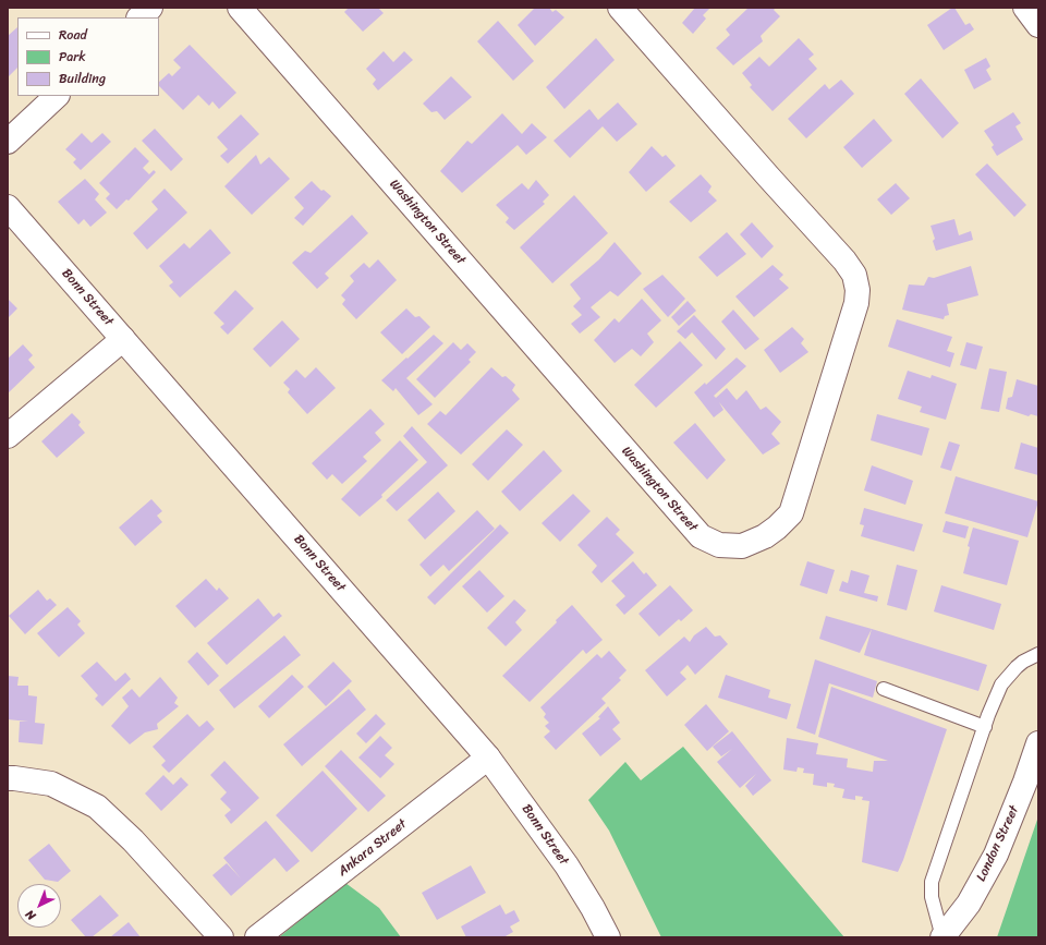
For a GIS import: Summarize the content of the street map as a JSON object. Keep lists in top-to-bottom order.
{
  "streets": {
    "street": [
      "Washington Street",
      "Bonn Street",
      "London Street",
      "Ankara Street"
    ]
  },
  "crossings": [
    ["Bonn Street", "Ankara Street"]
  ],
  "legend": ["Road", "Park", "Building"],
  "north": "bottom left"
}
